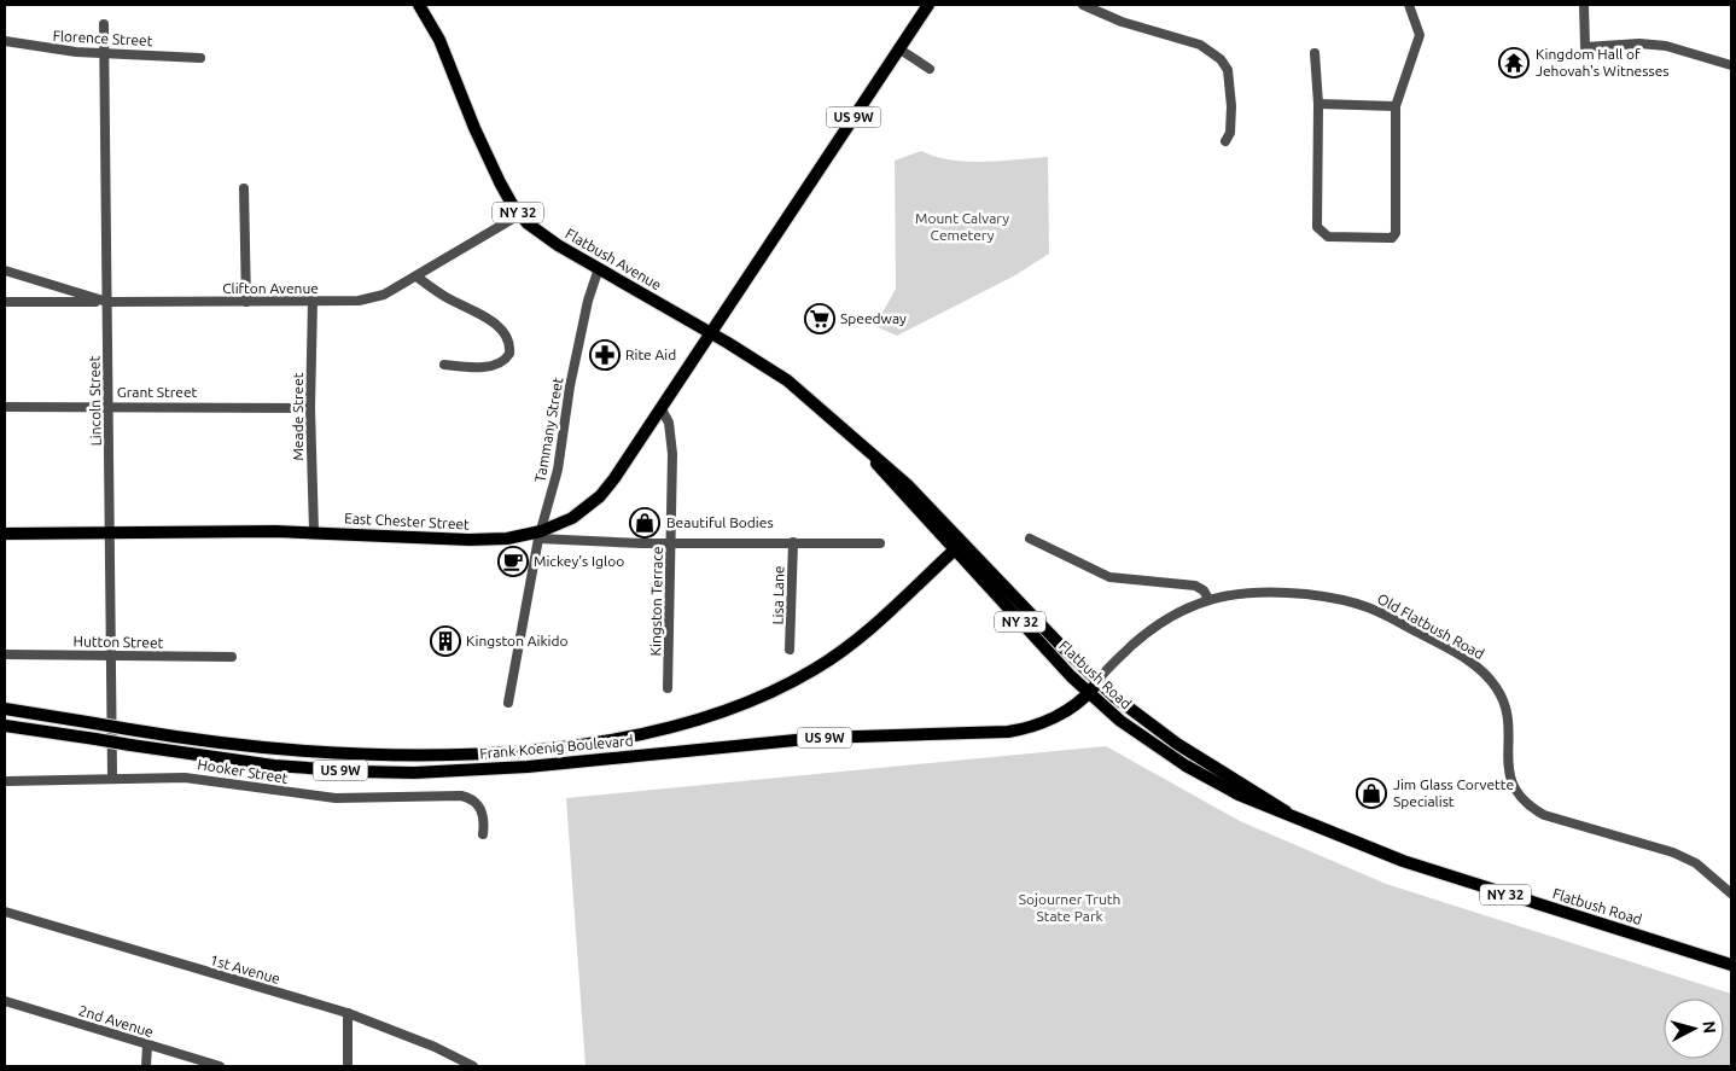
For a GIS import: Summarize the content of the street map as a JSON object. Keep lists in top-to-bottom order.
{
  "streets": {
    "main road": [
      "US 9W",
      "NY 32",
      "Flatbush Avenue",
      "East Chester Street",
      "Flatbush Road",
      "Frank Koenig Boulevard"
    ],
    "street": [
      "Florence Street",
      "Clifton Avenue",
      "Grant Street",
      "Lincoln Street",
      "Meade Street",
      "Tammany Street",
      "Lisa Lane",
      "Kingston Terrace",
      "Old Flatbush Road",
      "Hutton Street",
      "Hooker Street",
      "1st Avenue",
      "2nd Avenue"
    ]
  },
  "crossings": [
    ["Florence Street", "Lincoln Street"],
    ["US 9W", "Flatbush Avenue"],
    ["US 9W", "East Chester Street"],
    ["Flatbush Avenue", "Clifton Avenue"],
    ["Flatbush Avenue", "Tammany Street"],
    ["Flatbush Avenue", "East Chester Street"],
    ["Flatbush Avenue", "Flatbush Road"],
    ["Clifton Avenue", "Lincoln Street"],
    ["Clifton Avenue", "Meade Street"],
    ["Grant Street", "Lincoln Street"],
    ["Grant Street", "Meade Street"],
    ["Lincoln Street", "East Chester Street"],
    ["Lincoln Street", "Hutton Street"],
    ["Lincoln Street", "Hooker Street"],
    ["Meade Street", "East Chester Street"],
    ["Tammany Street", "East Chester Street"],
    ["East Chester Street", "Lisa Lane"],
    ["East Chester Street", "Kingston Terrace"],
    ["Old Flatbush Road", "Flatbush Road"],
    ["Old Flatbush Road", "Frank Koenig Boulevard"],
    ["Flatbush Road", "Frank Koenig Boulevard"]
  ],
  "parks": ["Mount Calvary Cemetery", "Sojourner Truth State Park"],
  "places": {
    "temple": ["Kingdom Hall of Jehovah's Witnesses"],
    "supermarket": ["Speedway"],
    "pharmacy": ["Rite Aid"],
    "shop": ["Beautiful Bodies", "Jim Glass Corvette Specialist"],
    "cafe": ["Mickey's Igloo"],
    "building": ["Kingston Aikido"]
  },
  "north": "right"
}
